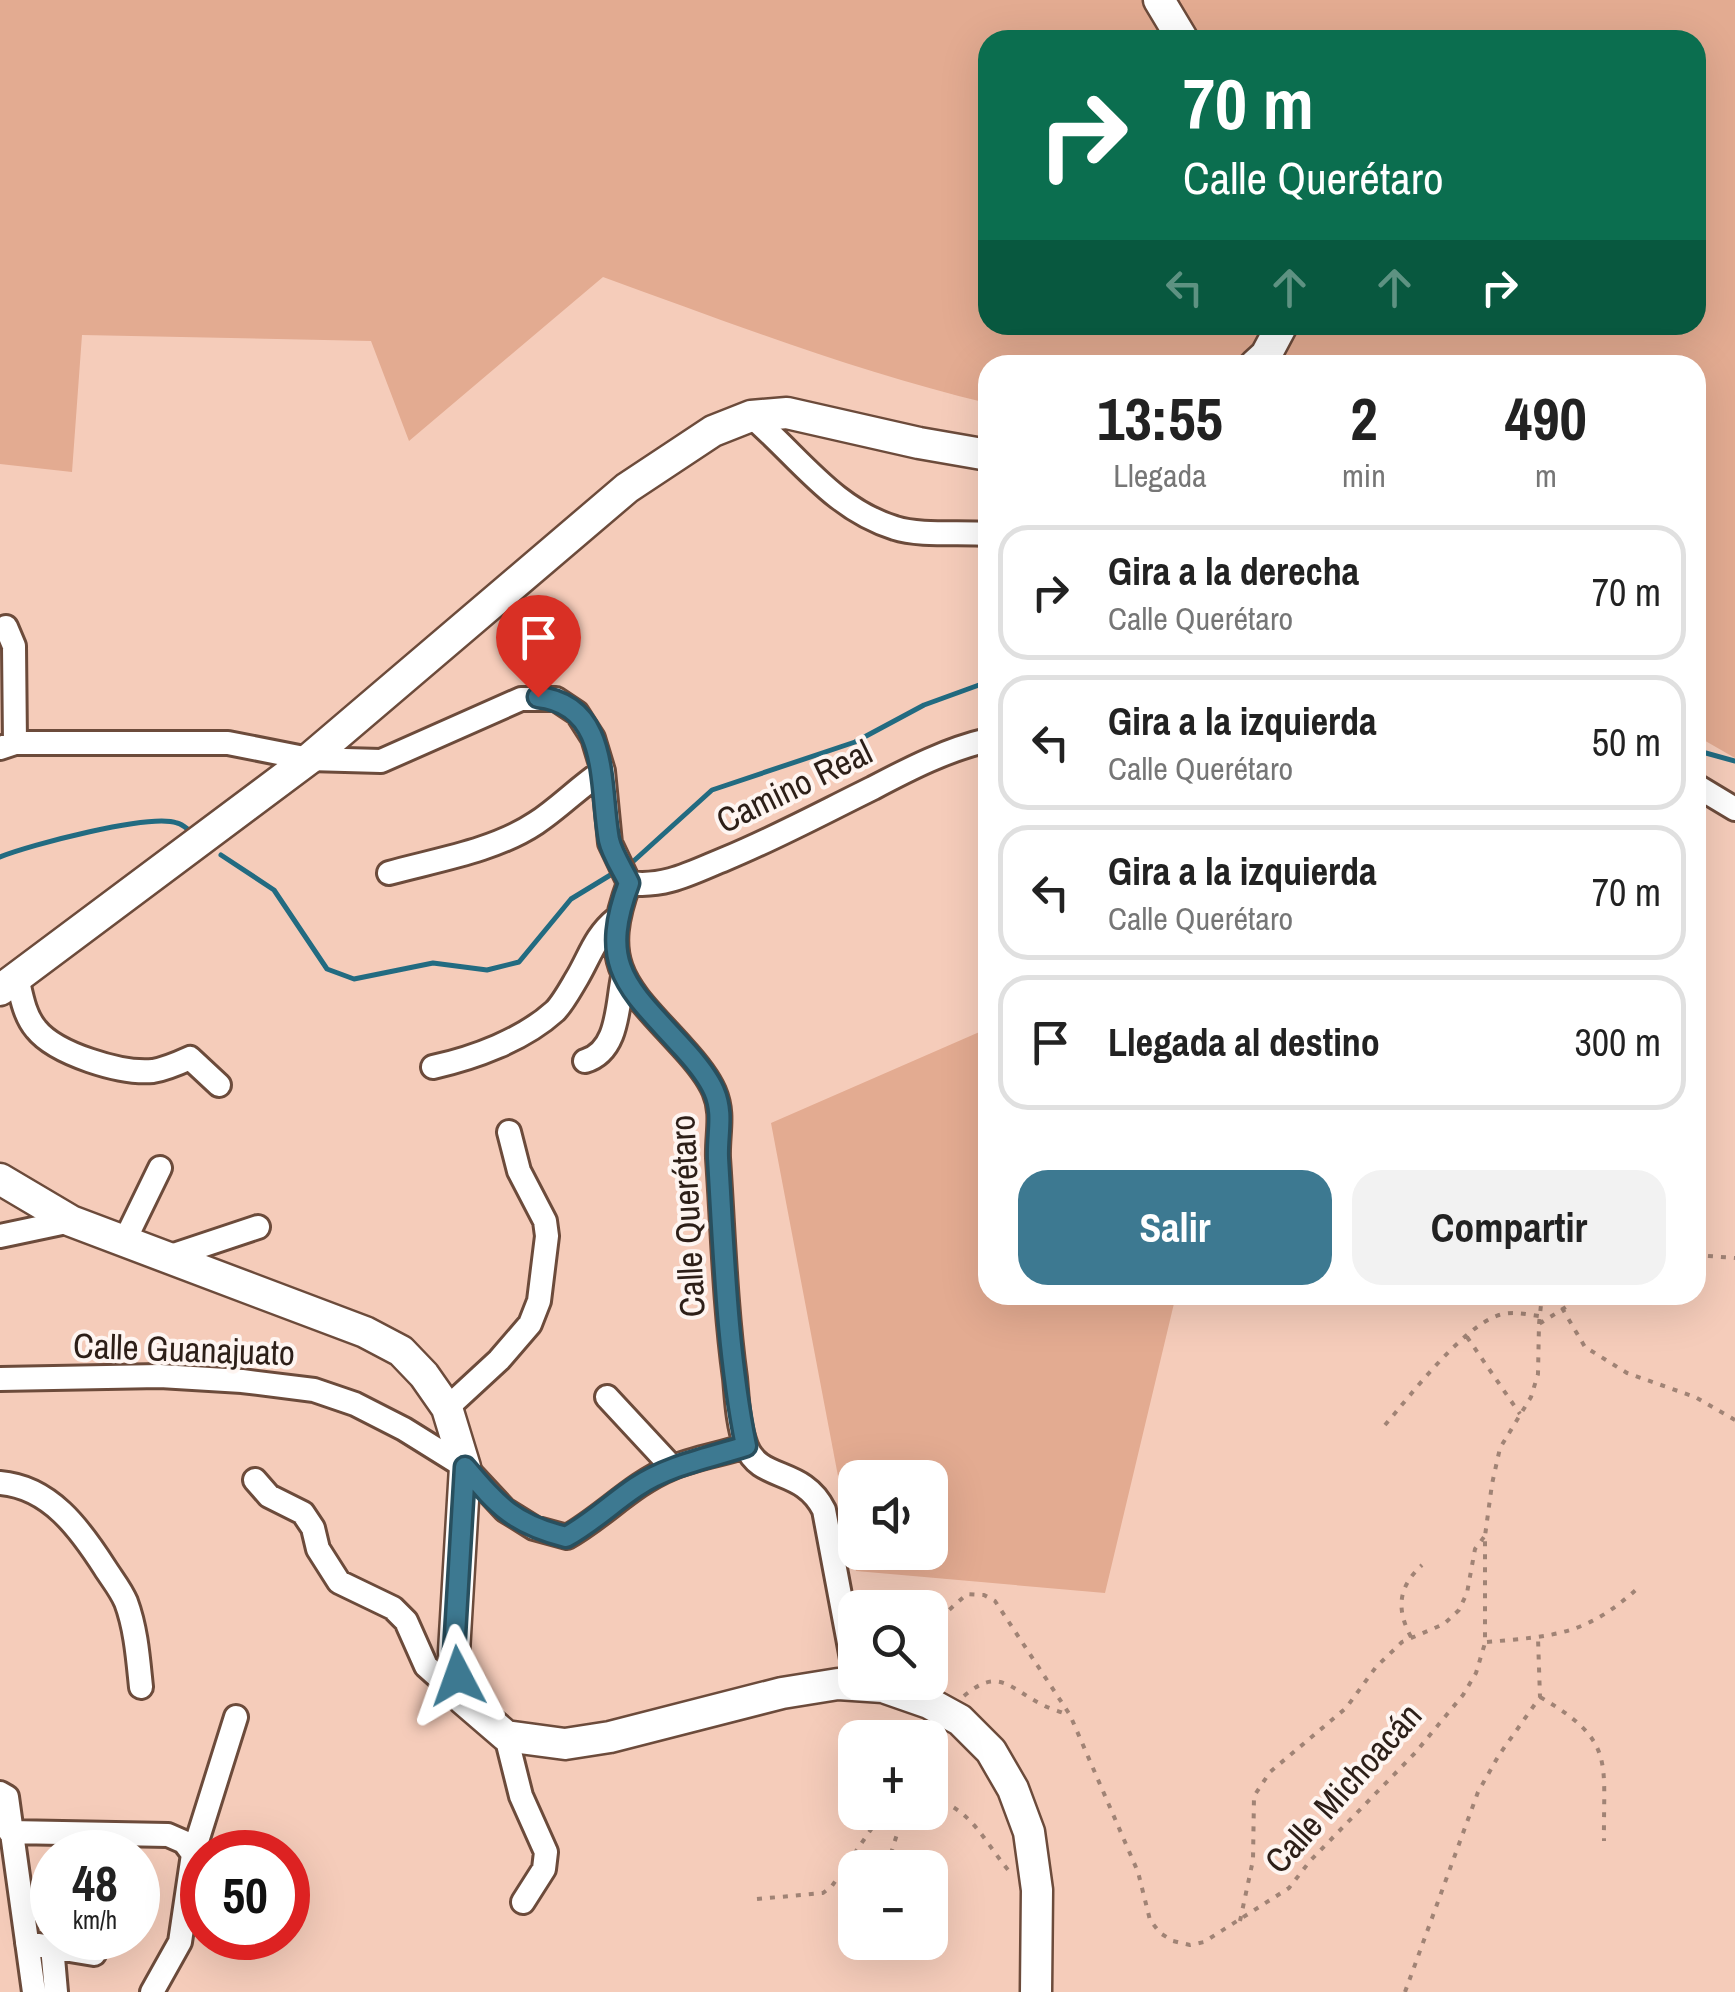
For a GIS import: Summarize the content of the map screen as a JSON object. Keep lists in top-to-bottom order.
{
  "streets": {
    "street": ["Camino Real", "Calle Querétaro", "Calle Guanajuato"],
    "path": ["Calle Michoacán"]
  },
  "page": {
    "turn": ["70 m", "Calle Querétaro"],
    "eta": [
      "13:55",
      "Llegada",
      "2",
      "min",
      "490",
      "m"
    ],
    "list": [
      {
        "name": "Gira a la derecha",
        "note": "Calle Querétaro",
        "value": "70 m"
      },
      {
        "name": "Gira a la izquierda",
        "note": "Calle Querétaro",
        "value": "50 m"
      },
      {
        "name": "Gira a la izquierda",
        "note": "Calle Querétaro",
        "value": "70 m"
      },
      {
        "name": "Llegada al destino",
        "value": "300 m"
      }
    ],
    "buttons": ["Salir", "Compartir"],
    "map_buttons": ["+", "−"],
    "speed": "48 km/h",
    "limit": "50"
  }
}
